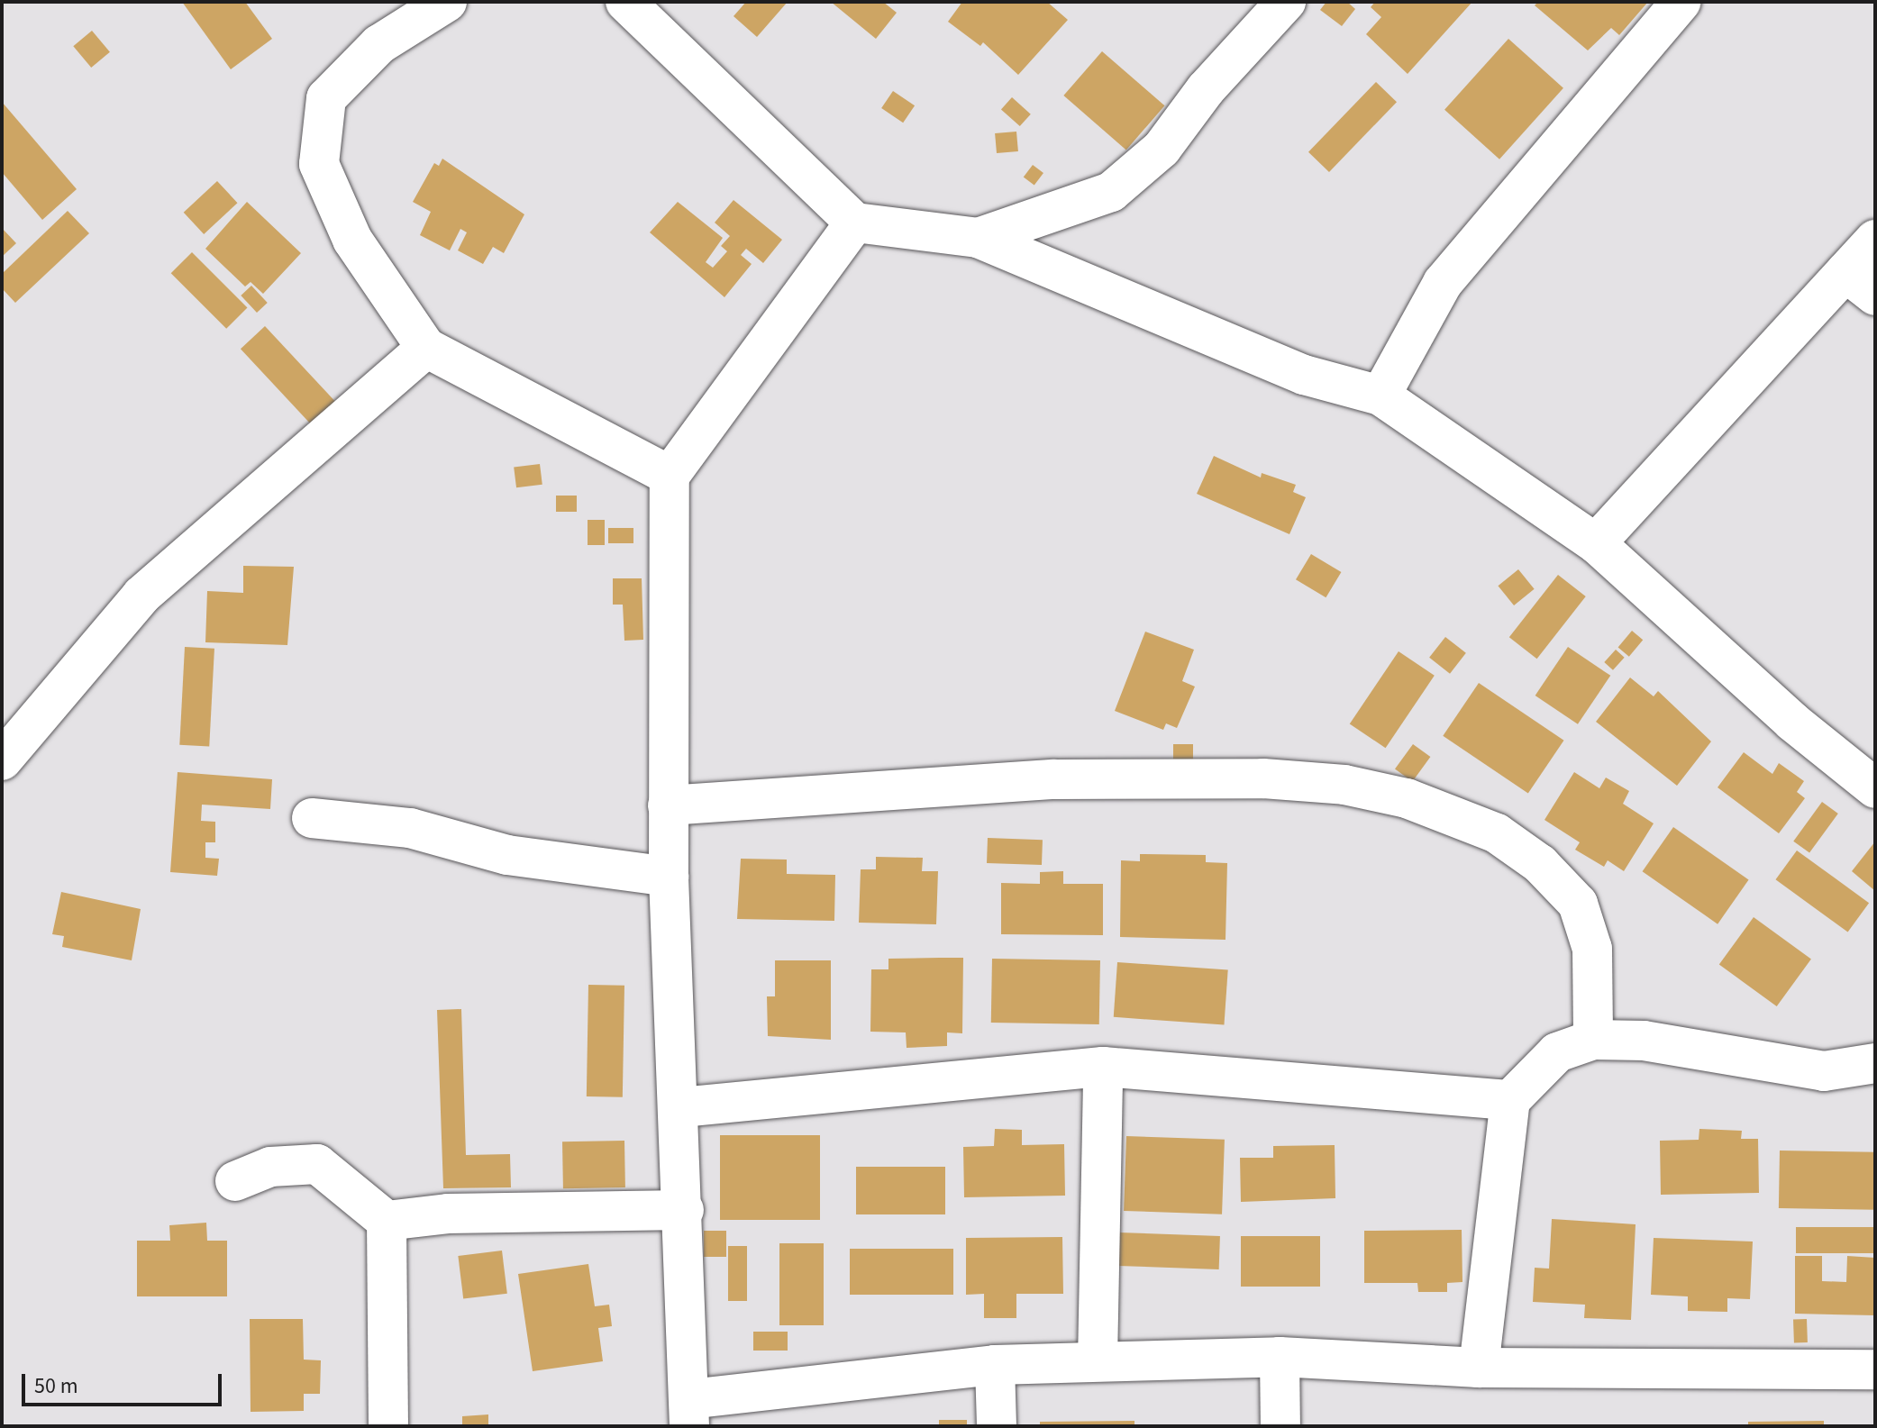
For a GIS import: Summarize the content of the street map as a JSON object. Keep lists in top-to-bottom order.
{
  "scale_bar": "50 m"
}
